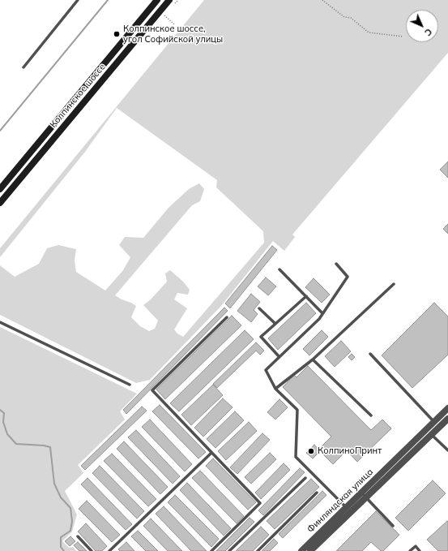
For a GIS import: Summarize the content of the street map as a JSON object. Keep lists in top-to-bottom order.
{
  "streets": {
    "main road": ["Колпинское шоссе"],
    "street": ["Финляндская улица"]
  },
  "places": ["Колпинское шоссе, угол Софийской улицы", "КолпиноПринт"],
  "north": "bottom right"
}
